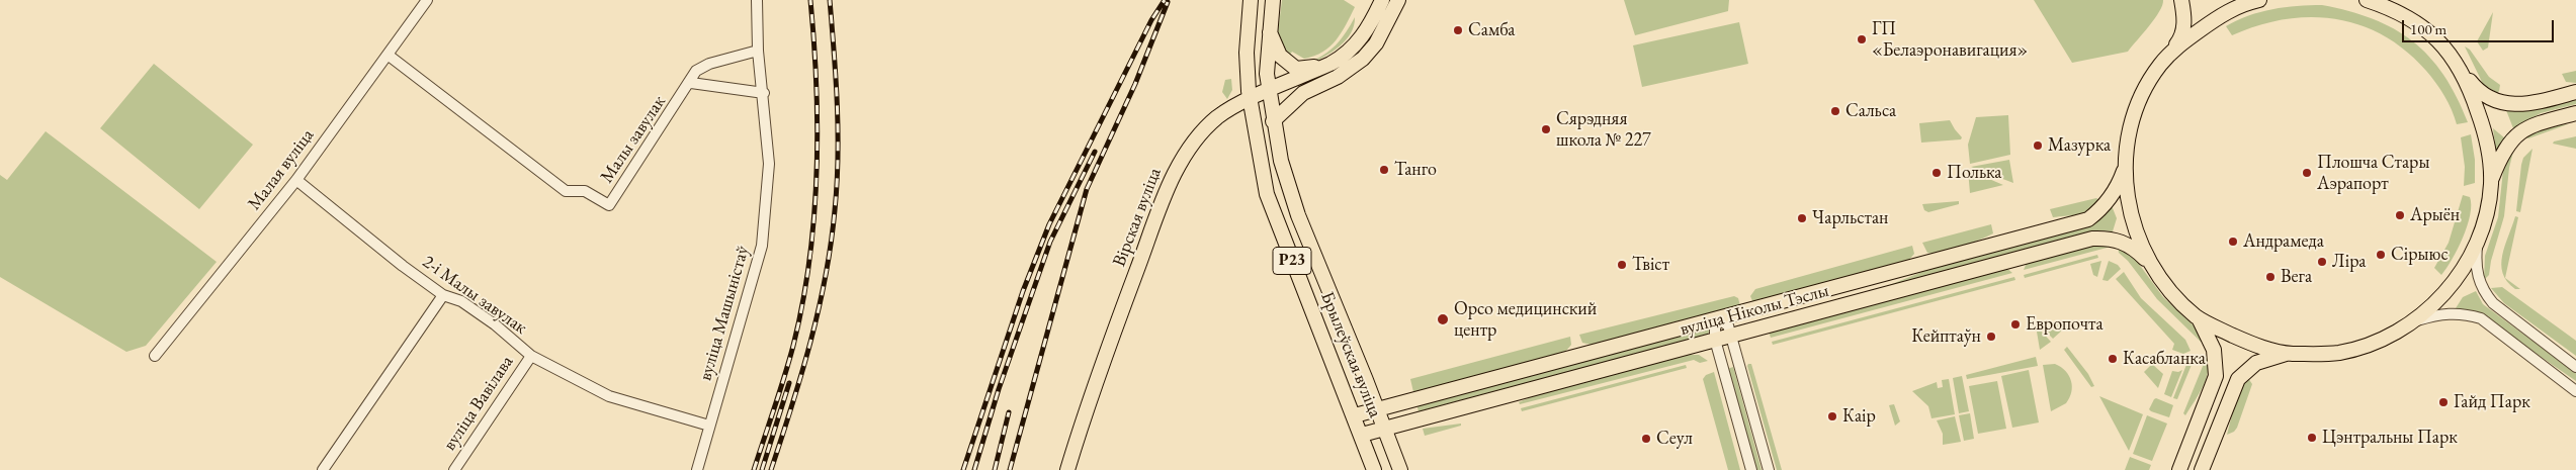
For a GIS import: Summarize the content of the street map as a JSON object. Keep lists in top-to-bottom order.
{
  "streets": {
    "main road": [
      "Вірская вуліца",
      "Р23",
      "вуліца Ніколы Тэслы",
      "Брылеўская вуліца"
    ],
    "street": [
      "Малы завулак",
      "Малая вуліца",
      "2-і Малы завулак",
      "вуліца Машыністаў",
      "вуліца Вавілава"
    ]
  },
  "crossings": [
    ["Малы завулак", "Малая вуліца"],
    ["Малы завулак", "вуліца Машыністаў"],
    ["Малая вуліца", "2-і Малы завулак"],
    ["Вірская вуліца", "Р23"],
    ["Вірская вуліца", "Брылеўская вуліца"],
    ["Р23", "Брылеўская вуліца"],
    ["2-і Малы завулак", "вуліца Машыністаў"],
    ["2-і Малы завулак", "вуліца Вавілава"],
    ["вуліца Ніколы Тэслы", "Брылеўская вуліца"]
  ],
  "places": [
    "Самба",
    "ГП «Белаэронавигация»",
    "Сальса",
    "Сярэдняя школа № 227",
    "Мазурка",
    "Танго",
    "Полька",
    "Плошча Стары Аэрапорт",
    "Арыён",
    "Чарльстан",
    "Андрамеда",
    "Сірыюс",
    "Ліра",
    "Твіст",
    "Вега",
    "Орсо медицинский центр",
    "Европочта",
    "Кейптаўн",
    "Касабланка",
    "Гайд Парк",
    "Каір",
    "Цэнтральны Парк",
    "Сеул"
  ],
  "scale_bar": "100 m"
}
